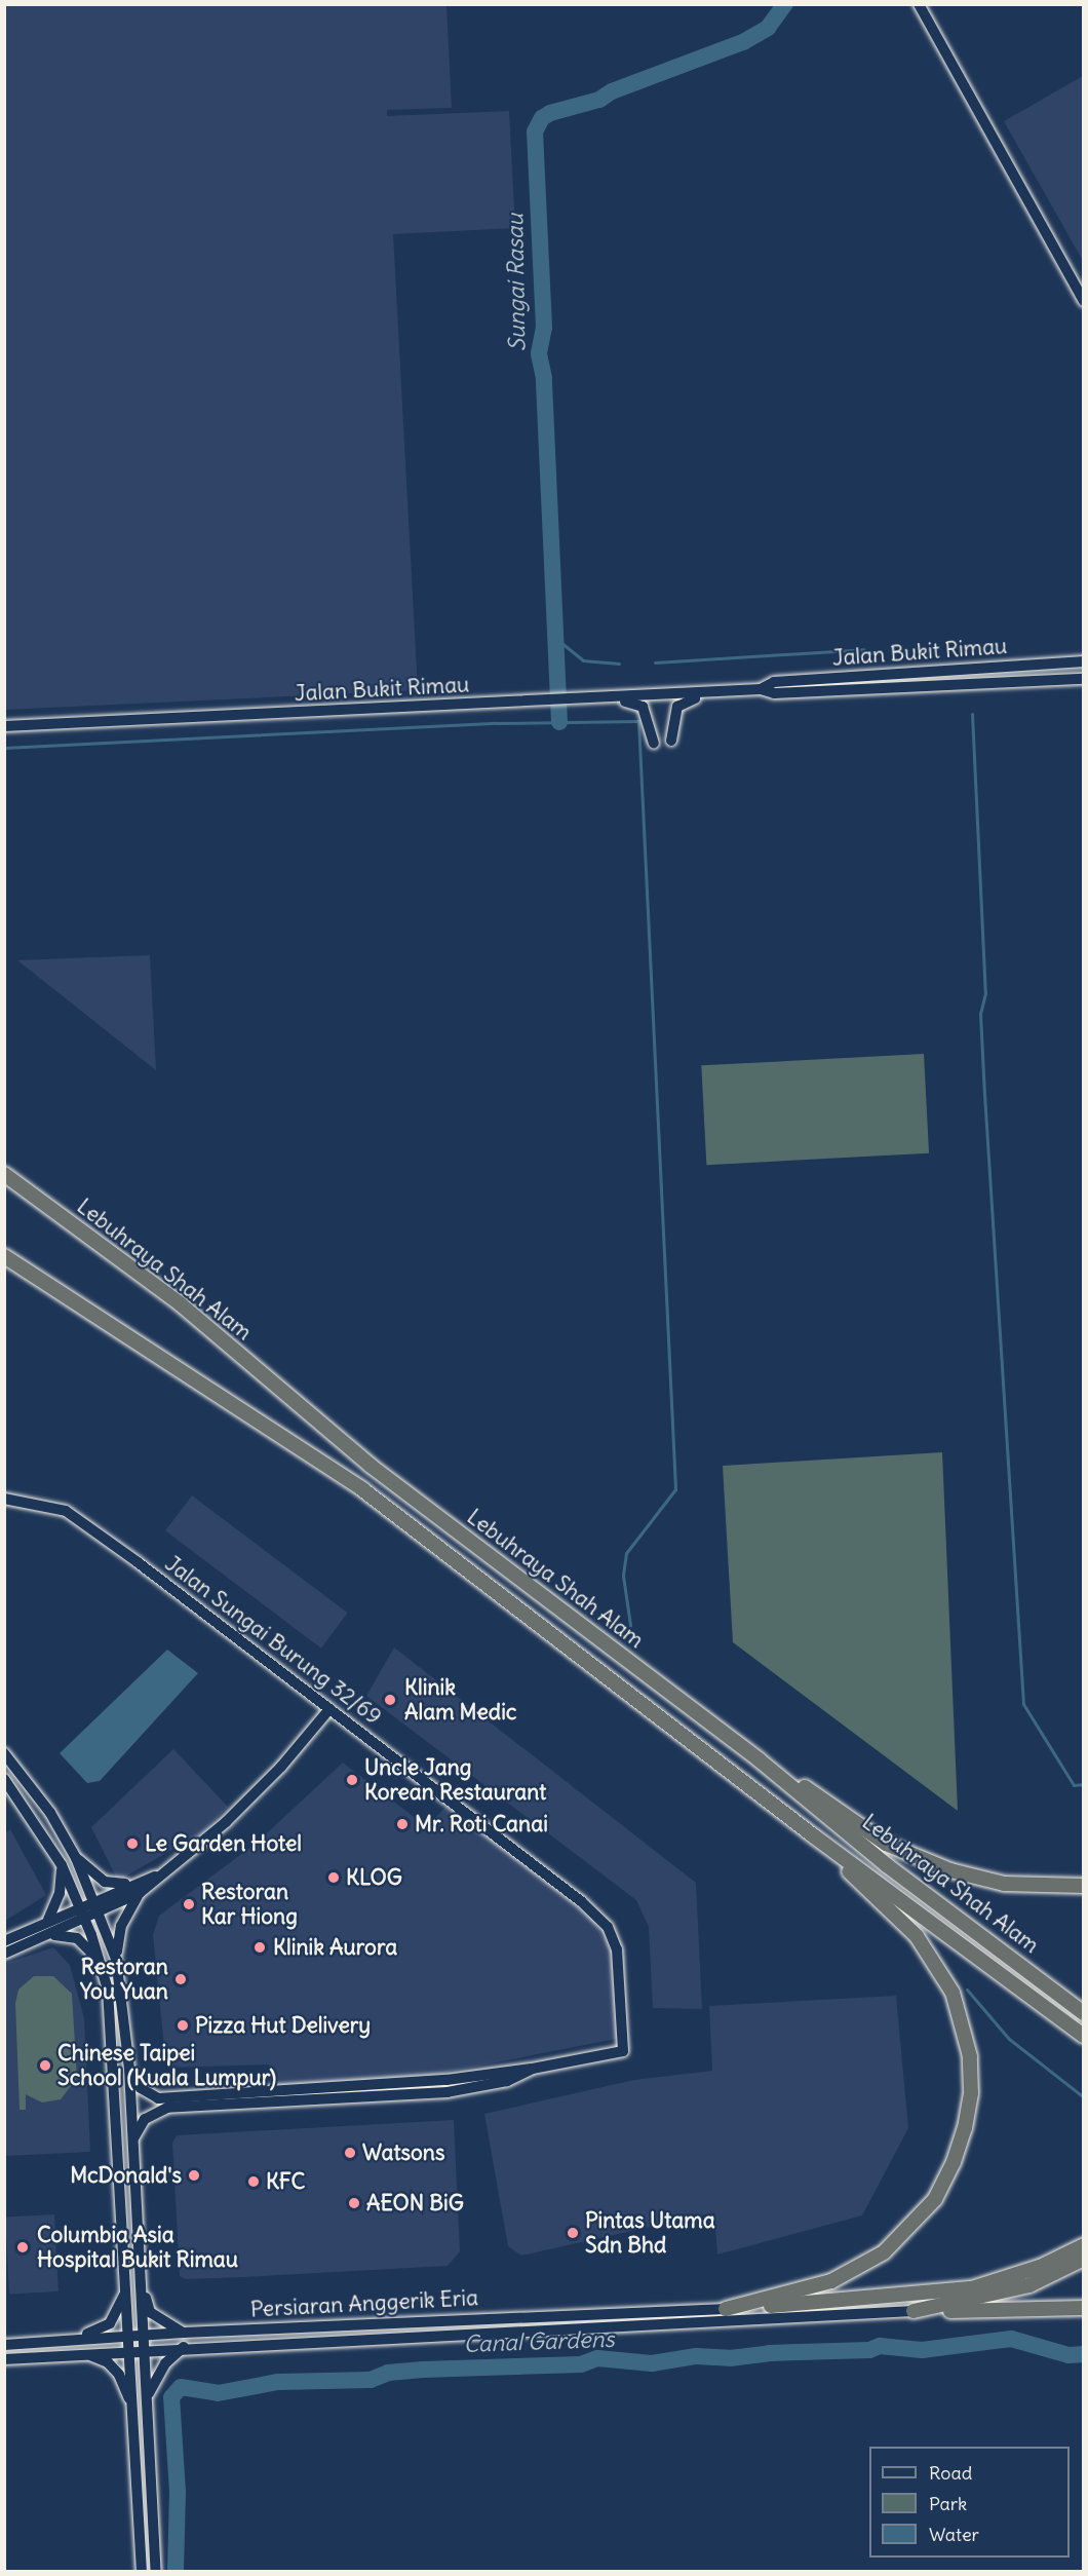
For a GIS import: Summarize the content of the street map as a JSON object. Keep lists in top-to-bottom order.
{
  "streets": {
    "highway": ["Lebuhraya Shah Alam"],
    "street": ["Jalan Bukit Rimau", "Jalan Sungai Burung 32/69", "Persiaran Anggerik Eria"]
  },
  "water": ["Sungai Rasau", "Canal Gardens"],
  "places": [
    "Klinik Alam Medic",
    "Uncle Jang Korean Restaurant",
    "Mr. Roti Canai",
    "Le Garden Hotel",
    "KLOG",
    "Restoran Kar Hiong",
    "Klinik Aurora",
    "Restoran You Yuan",
    "Pizza Hut Delivery",
    "Chinese Taipei School (Kuala Lumpur)",
    "Watsons",
    "McDonald's",
    "KFC",
    "AEON BiG",
    "Pintas Utama Sdn Bhd",
    "Columbia Asia Hospital Bukit Rimau"
  ],
  "legend": ["Road", "Park", "Water"]
}
